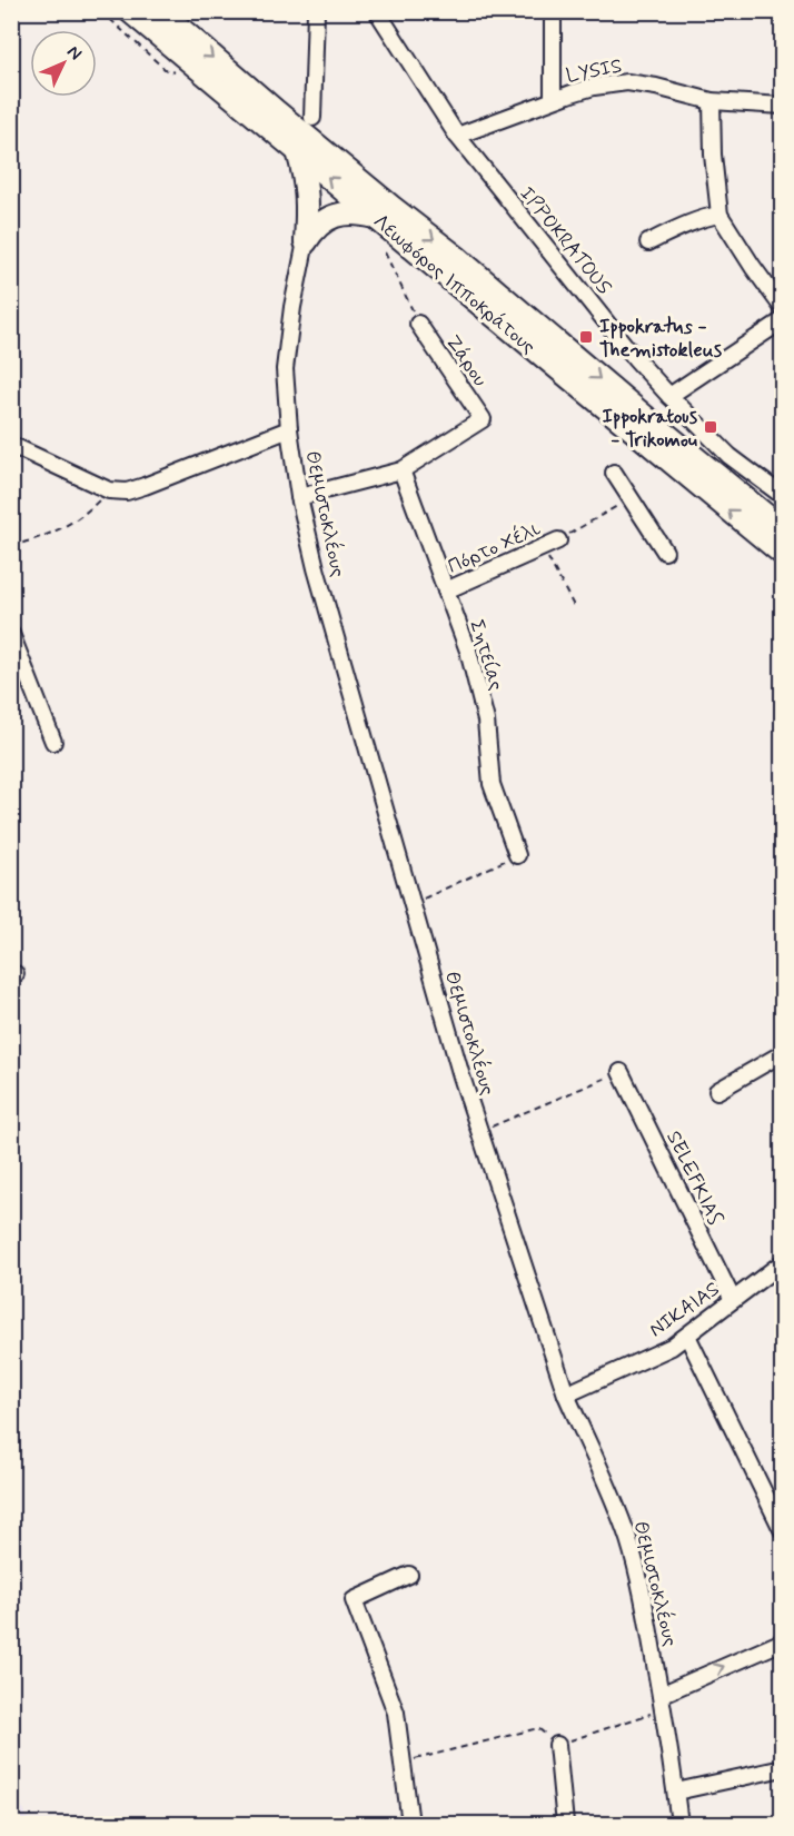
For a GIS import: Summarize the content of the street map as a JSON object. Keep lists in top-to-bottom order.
{
  "streets": {
    "main road": ["Λεωφόρος Ιπποκράτους"],
    "street": [
      "LYSIS",
      "IPPOKRATOUS",
      "Ζάρου",
      "Θεμιστοκλέους",
      "Πόρτο Χέλι",
      "Σητείας",
      "SELEFKIAS",
      "NIKAIAS"
    ]
  },
  "crossings": [
    ["LYSIS", "IPPOKRATOUS"],
    ["Ζάρου", "Σητείας"],
    ["Θεμιστοκλέους", "NIKAIAS"],
    ["Πόρτο Χέλι", "Σητείας"],
    ["SELEFKIAS", "NIKAIAS"]
  ],
  "places": {
    "transit": ["Ippokratus - Themistokleus", "Ippokratous - Trikomou"]
  },
  "north": "top right"
}
